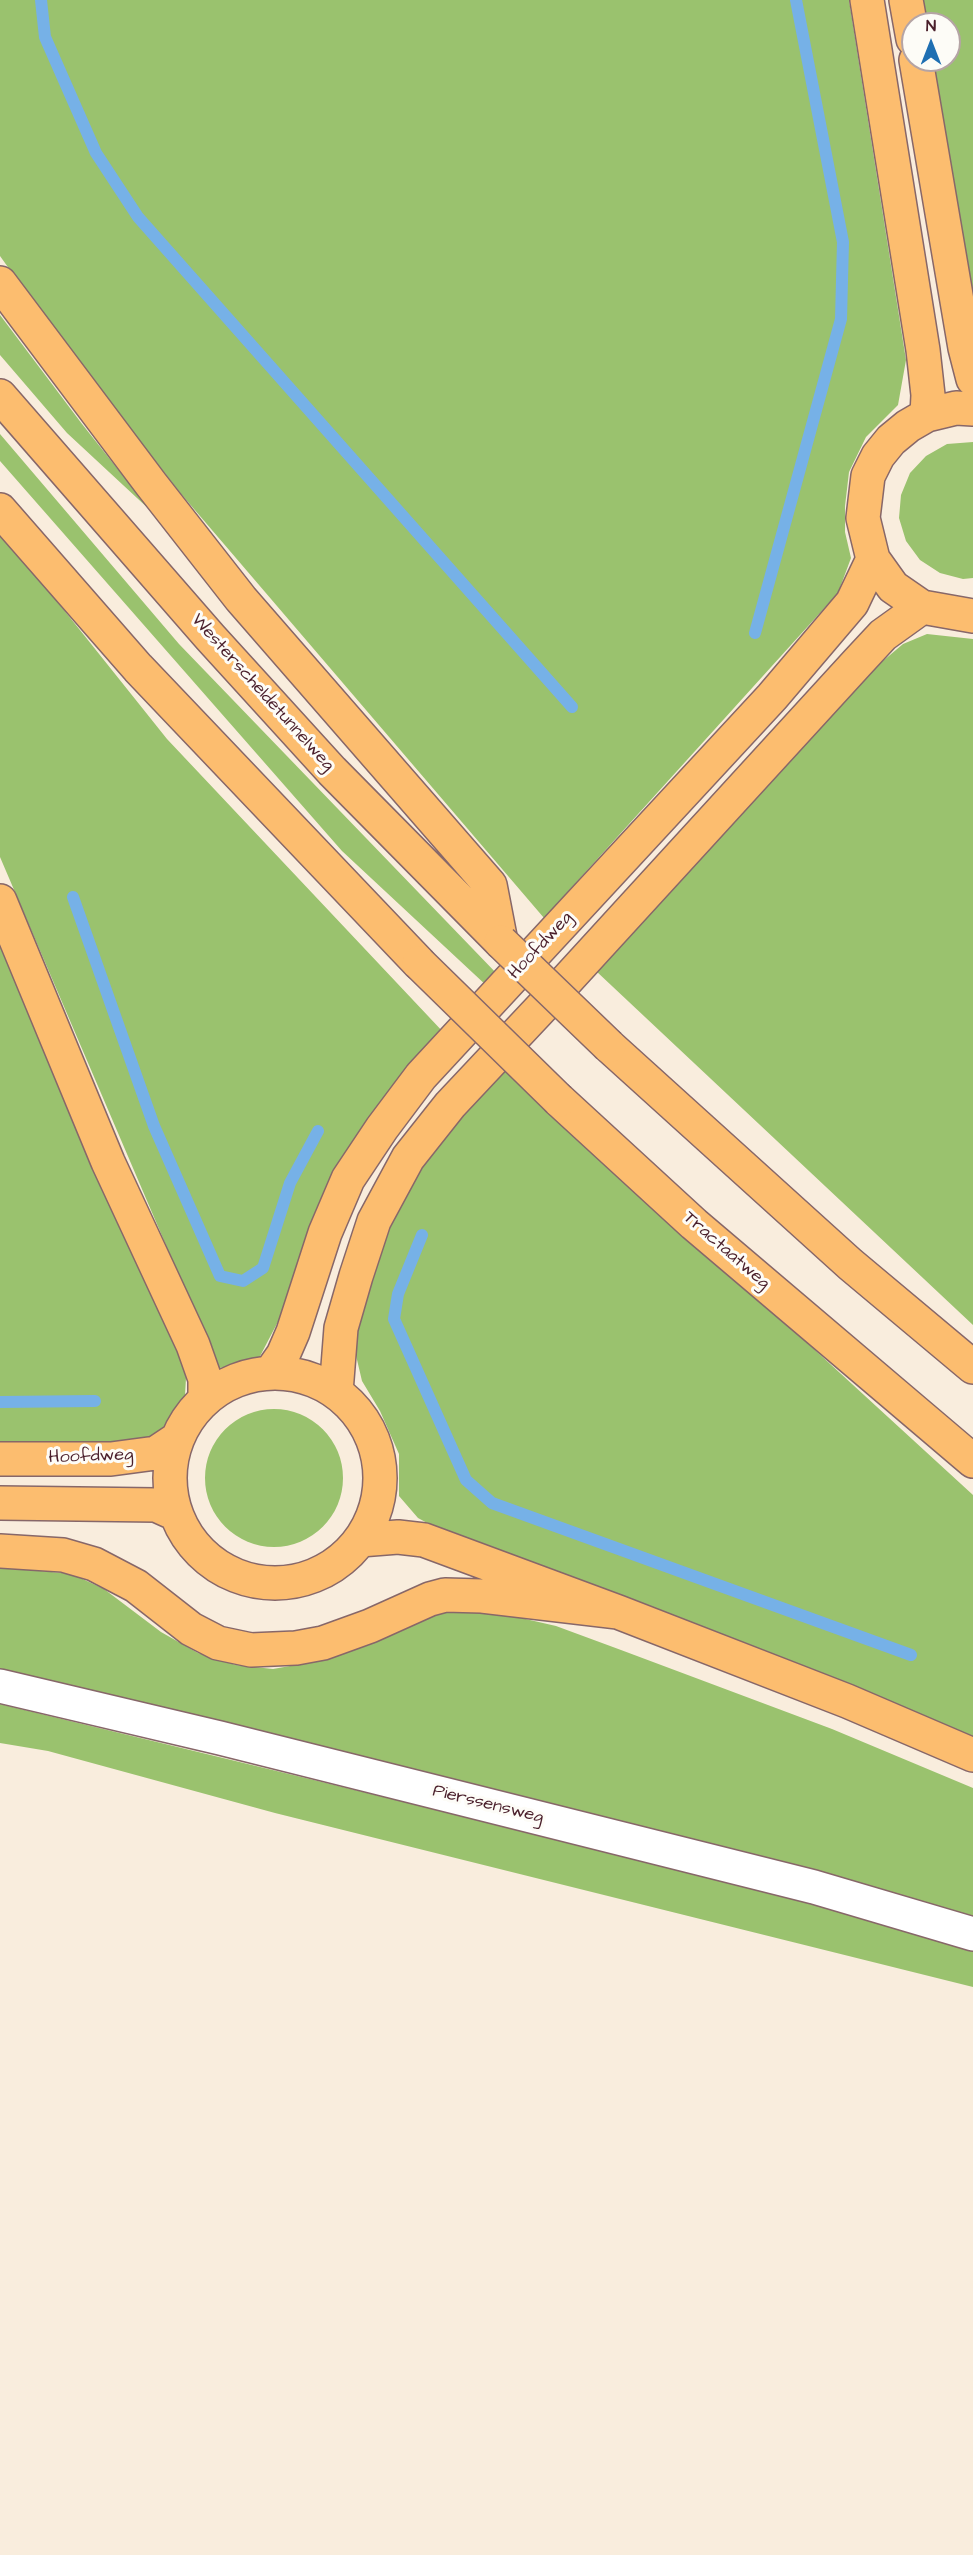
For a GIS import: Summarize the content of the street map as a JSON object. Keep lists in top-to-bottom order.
{
  "streets": {
    "highway": ["Westerscheldetunnelweg", "Hoofdweg", "Tractaatweg"],
    "street": ["Pierssensweg"]
  },
  "north": "top"
}
